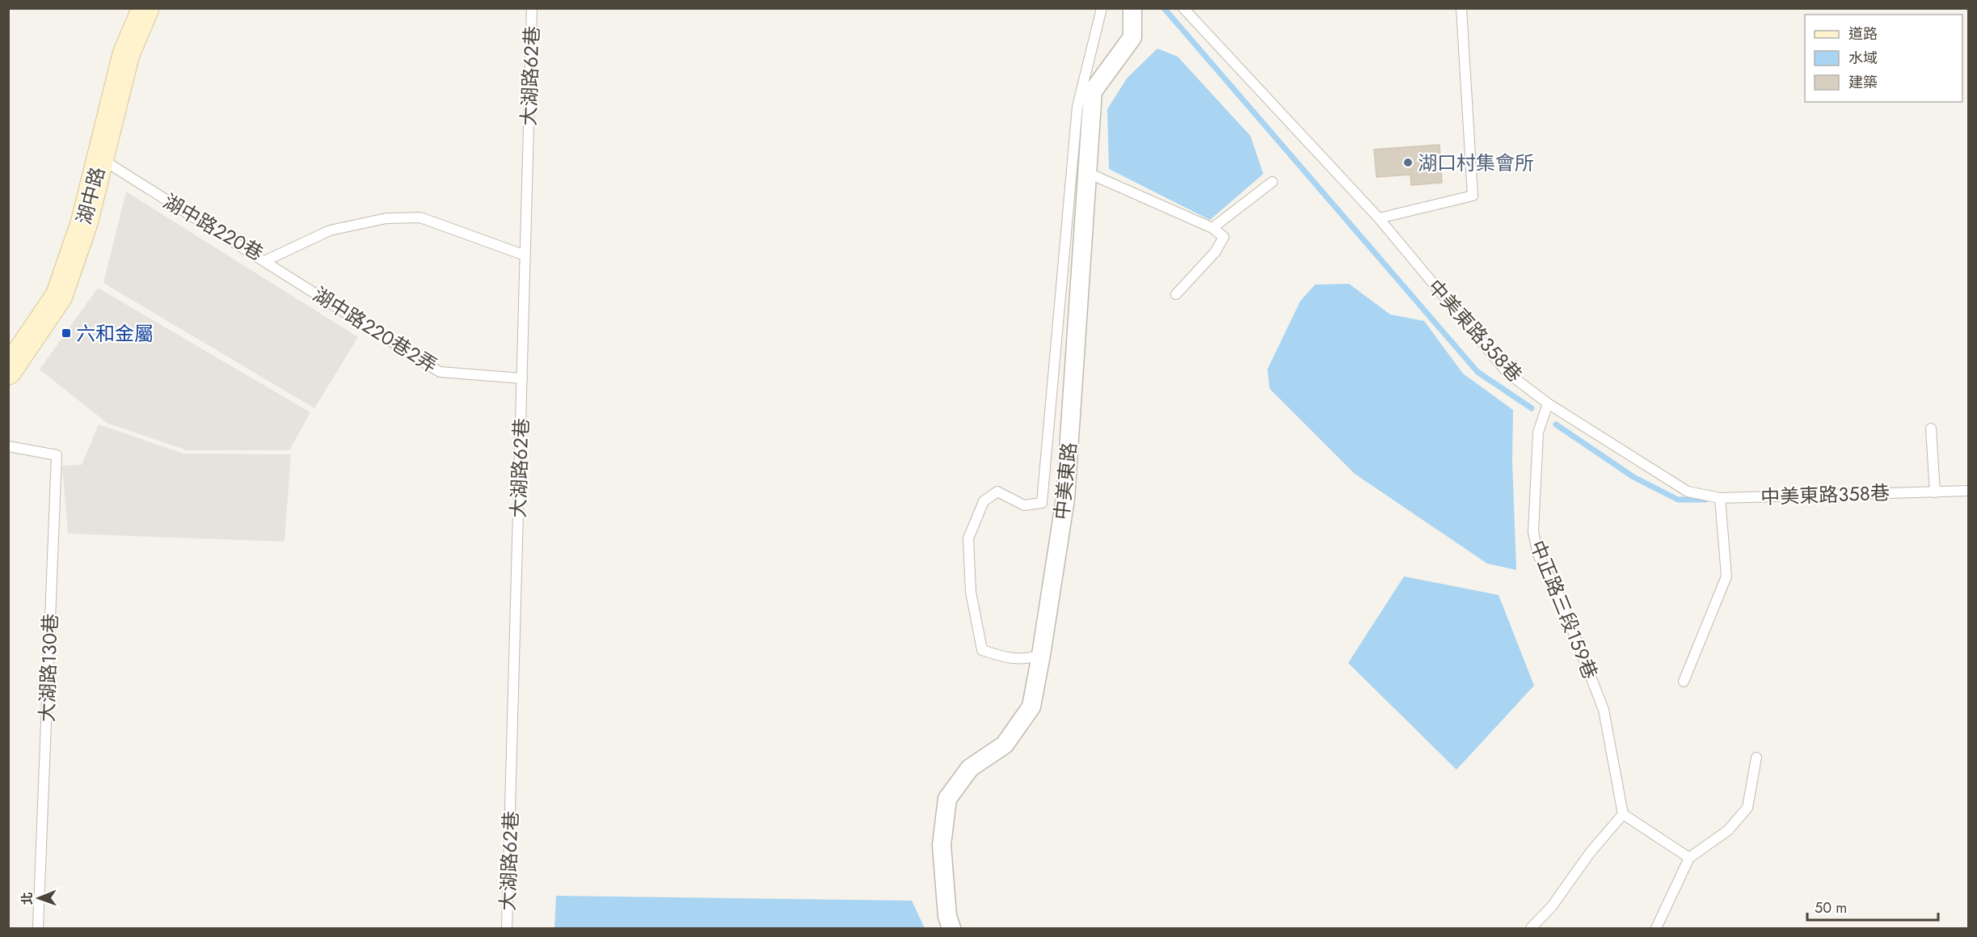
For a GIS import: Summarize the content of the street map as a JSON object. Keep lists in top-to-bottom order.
{
  "streets": {
    "street": ["湖中路", "中美東路"],
    "lane": [
      "大湖路62巷",
      "湖中路220巷",
      "湖中路220巷2弄",
      "中美東路358巷",
      "中正路三段159巷",
      "大湖路130巷"
    ]
  },
  "crossings": [
    ["大湖路62巷", "湖中路220巷"],
    ["大湖路62巷", "湖中路220巷2弄"],
    ["湖中路", "湖中路220巷"],
    ["湖中路220巷", "湖中路220巷2弄"],
    ["中美東路358巷", "中正路三段159巷"]
  ],
  "places": {
    "other": ["湖口村集會所"],
    "transit": ["六和金屬"]
  },
  "legend": ["道路", "水域", "建築"],
  "scale_bar": "50 m",
  "north": "left"
}
